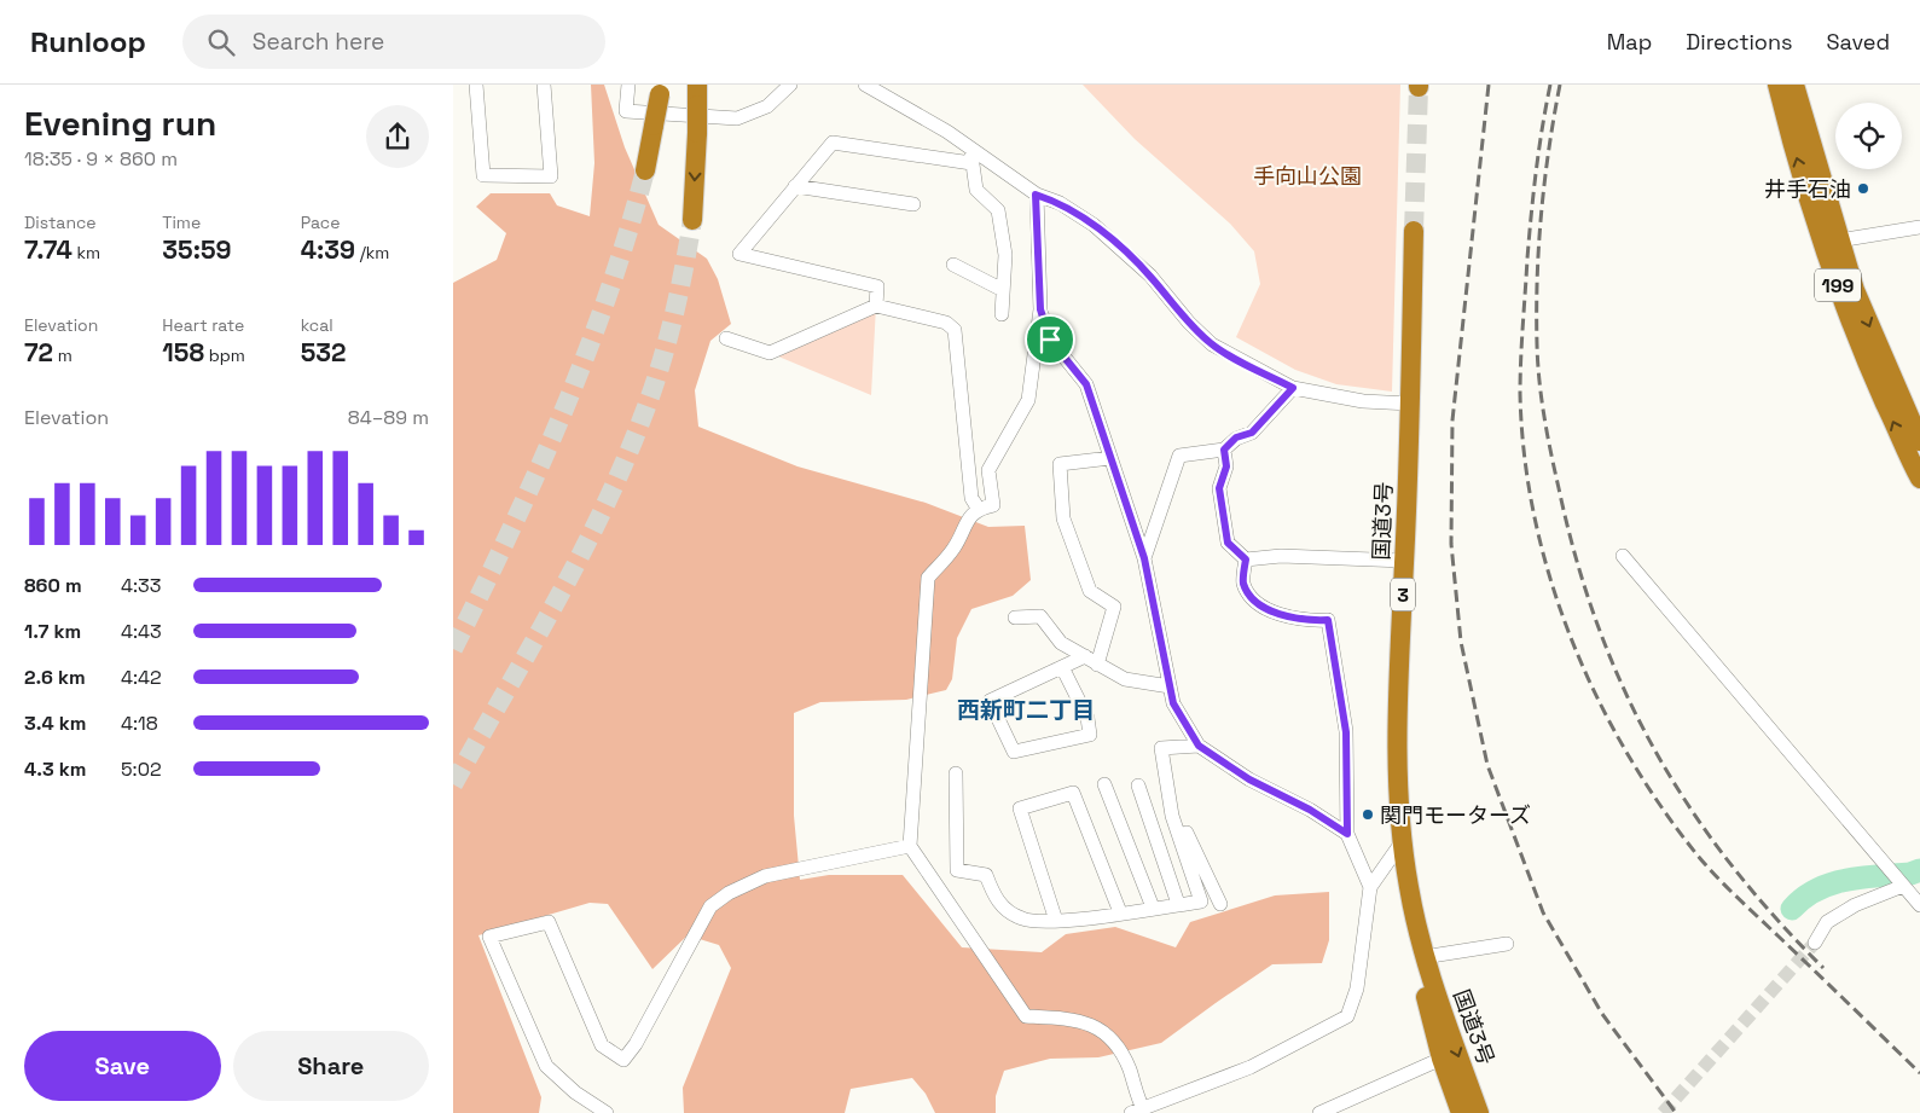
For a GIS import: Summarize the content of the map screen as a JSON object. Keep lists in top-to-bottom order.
{
  "streets": {
    "highway": ["199", "国道3号", "3"]
  },
  "districts": ["西新町二丁目"],
  "parks": ["手向山公園"],
  "places": ["井手石油", "関門モーターズ"],
  "page": {
    "header": "Runloop",
    "search": "Search here",
    "nav": ["Map", "Directions", "Saved"],
    "heading": ["Evening run", "18:35 · 9 × 860 m"],
    "stats": [
      ["Distance", "7.74 km"],
      ["Time", "35:59"],
      ["Pace", "4:39 /km"],
      ["Elevation", "72 m"],
      ["Heart rate", "158 bpm"],
      ["kcal", "532"]
    ],
    "chart": ["Elevation", "84–89 m"],
    "list": [
      {
        "name": "860 m",
        "note": "4:33"
      },
      {
        "name": "1.7 km",
        "note": "4:43"
      },
      {
        "name": "2.6 km",
        "note": "4:42"
      },
      {
        "name": "3.4 km",
        "note": "4:18"
      },
      {
        "name": "4.3 km",
        "note": "5:02"
      }
    ],
    "buttons": ["Save", "Share"]
  }
}
